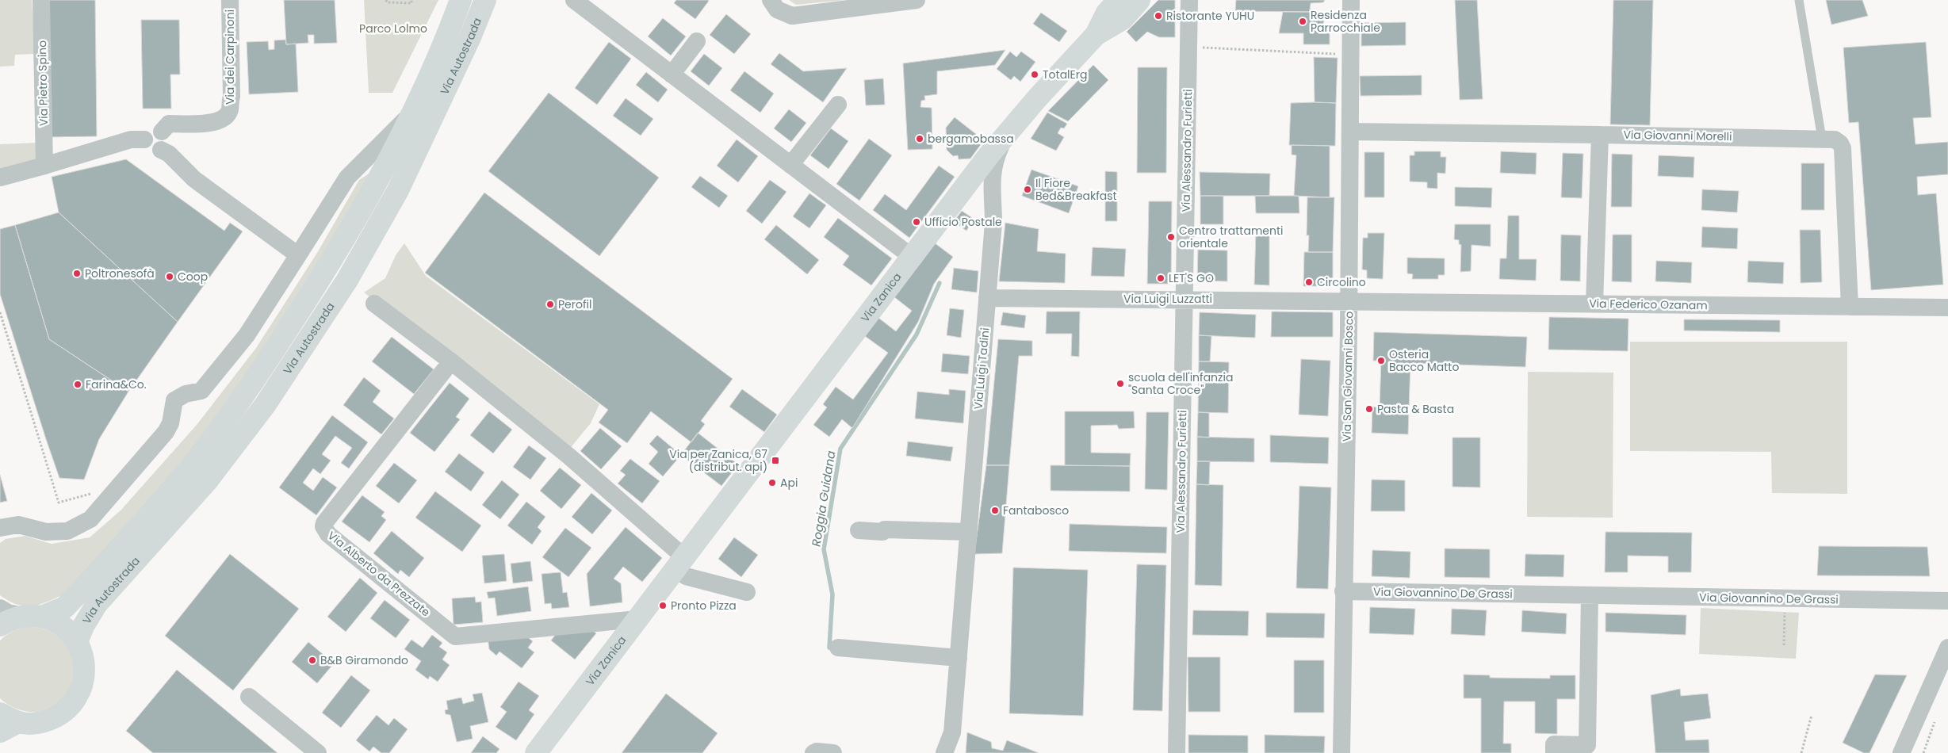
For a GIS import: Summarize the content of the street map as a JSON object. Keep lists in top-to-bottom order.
{
  "streets": {
    "main road": ["Via Autostrada", "Via Zanica"],
    "street": [
      "Via dei Carpinoni",
      "Via Pietro Spino",
      "Via Giovanni Morelli",
      "Via Alessandro Furietti",
      "Via Luigi Luzzatti",
      "Via Federico Ozanam",
      "Via Luigi Tadini",
      "Via San Giovanni Bosco",
      "Via Alberto da Prezzate",
      "Via Giovannino De Grassi"
    ]
  },
  "crossings": [
    ["Via Giovanni Morelli", "Via Federico Ozanam"],
    ["Via Giovanni Morelli", "Via San Giovanni Bosco"],
    ["Via Alessandro Furietti", "Via Luigi Luzzatti"],
    ["Via Zanica", "Via Luigi Tadini"],
    ["Via Zanica", "Via Alberto da Prezzate"],
    ["Via Luigi Luzzatti", "Via Federico Ozanam"],
    ["Via Luigi Luzzatti", "Via Luigi Tadini"],
    ["Via Luigi Luzzatti", "Via San Giovanni Bosco"],
    ["Via Federico Ozanam", "Via San Giovanni Bosco"],
    ["Via San Giovanni Bosco", "Via Giovannino De Grassi"]
  ],
  "water": ["Roggia Guidana"],
  "parks": ["Parco Lolmo"],
  "places": {
    "other": [
      "Ristorante YUHU",
      "Residenza Parrocchiale",
      "TotalErg",
      "bergamobassa",
      "Il Fiore Bed&Breakfast",
      "Ufficio Postale",
      "Centro trattamenti orientale",
      "Poltronesofà",
      "Coop",
      "LET'S GO",
      "Circolino",
      "Perofil",
      "Osteria Bacco Matto",
      "scuola dell'infanzia \"Santa Croce\"",
      "Farina&Co.",
      "Pasta & Basta",
      "Api",
      "Fantabosco",
      "Pronto Pizza",
      "B&B Giramondo"
    ],
    "transit": ["Via per Zanica, 67 (distribut. api)"]
  }
}
